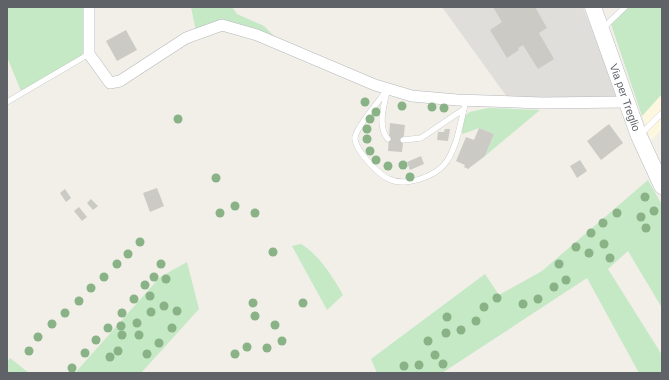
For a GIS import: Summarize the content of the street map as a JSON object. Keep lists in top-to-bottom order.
{
  "streets": {
    "main road": ["Via per Treglio"]
  }
}
